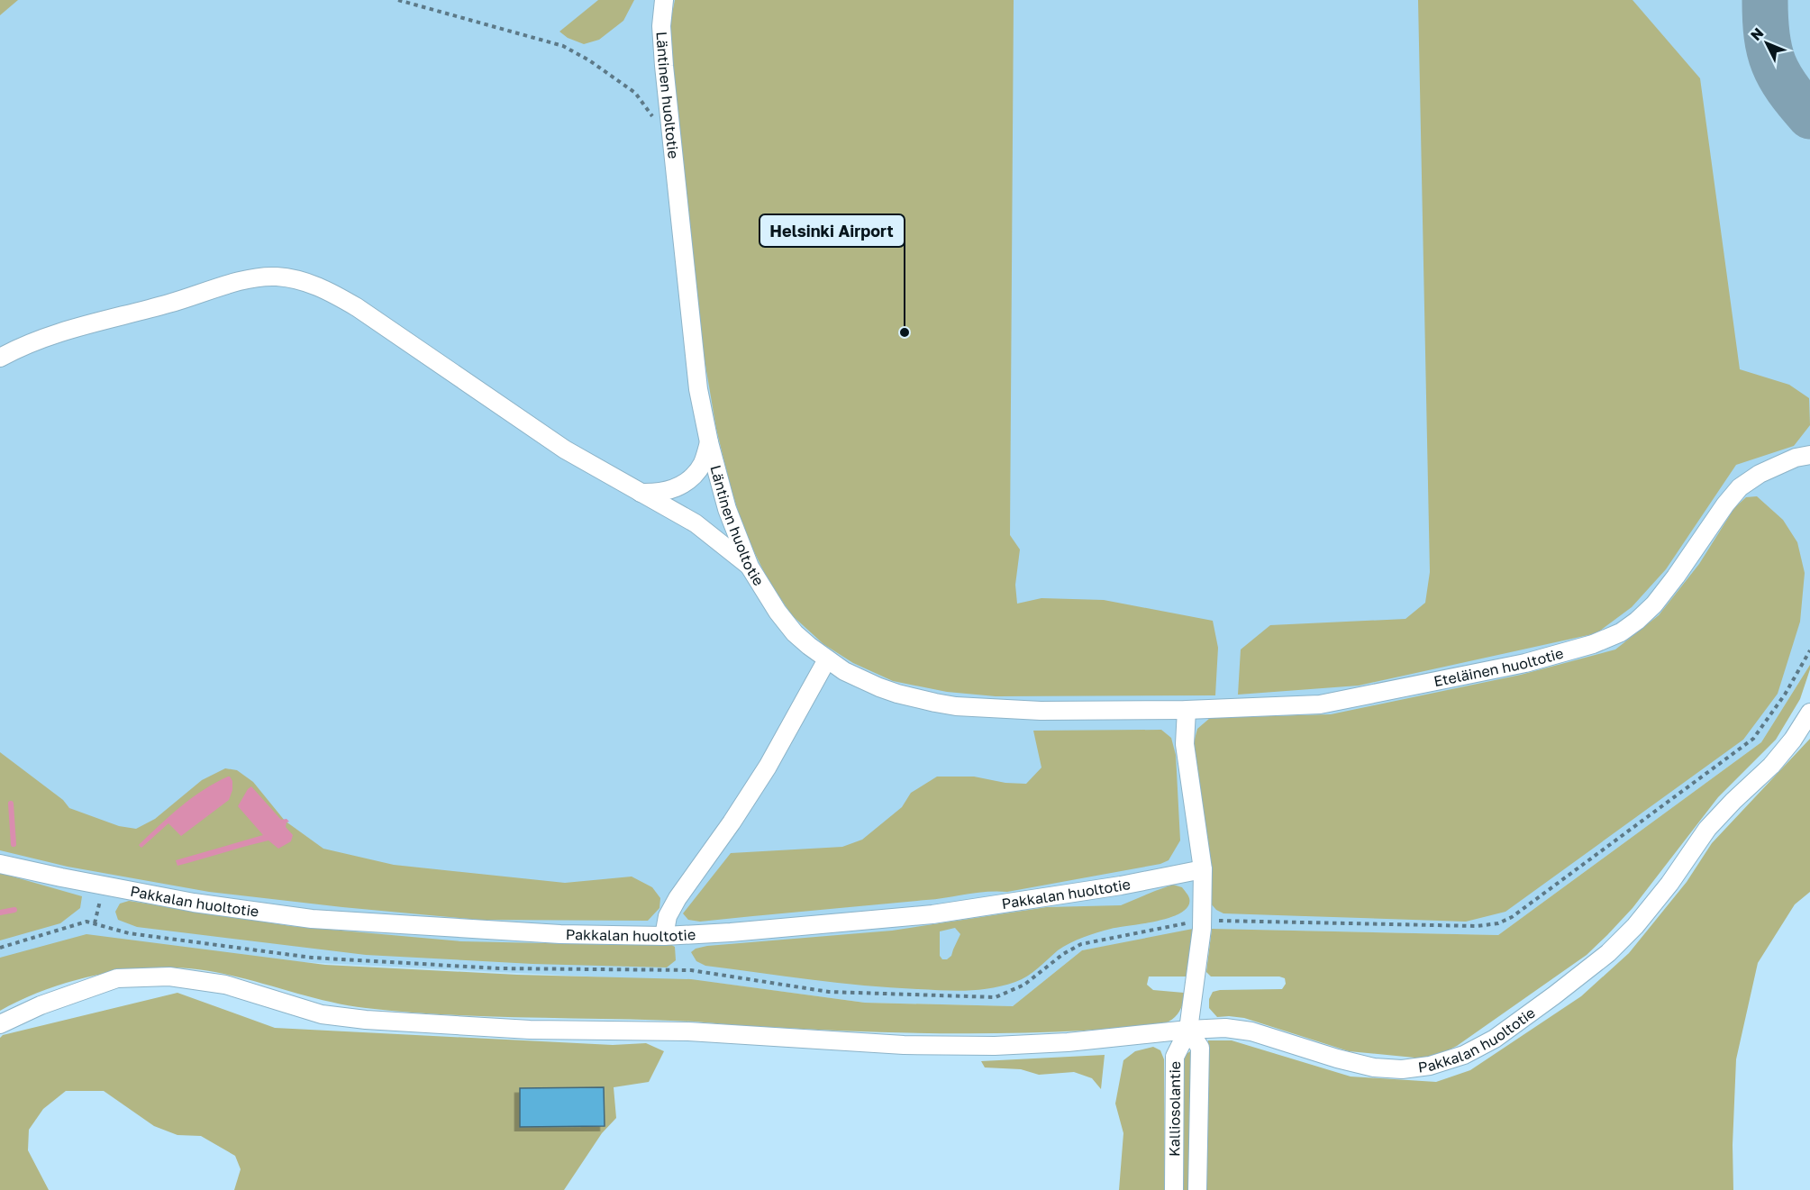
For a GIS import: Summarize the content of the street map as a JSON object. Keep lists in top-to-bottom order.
{
  "streets": {
    "lane": [
      "Läntinen huoltotie",
      "Eteläinen huoltotie",
      "Pakkalan huoltotie",
      "Kalliosolantie"
    ]
  },
  "crossings": [
    ["Läntinen huoltotie", "Eteläinen huoltotie"],
    ["Pakkalan huoltotie", "Kalliosolantie"]
  ],
  "places": ["Helsinki Airport"],
  "north": "top left"
}
